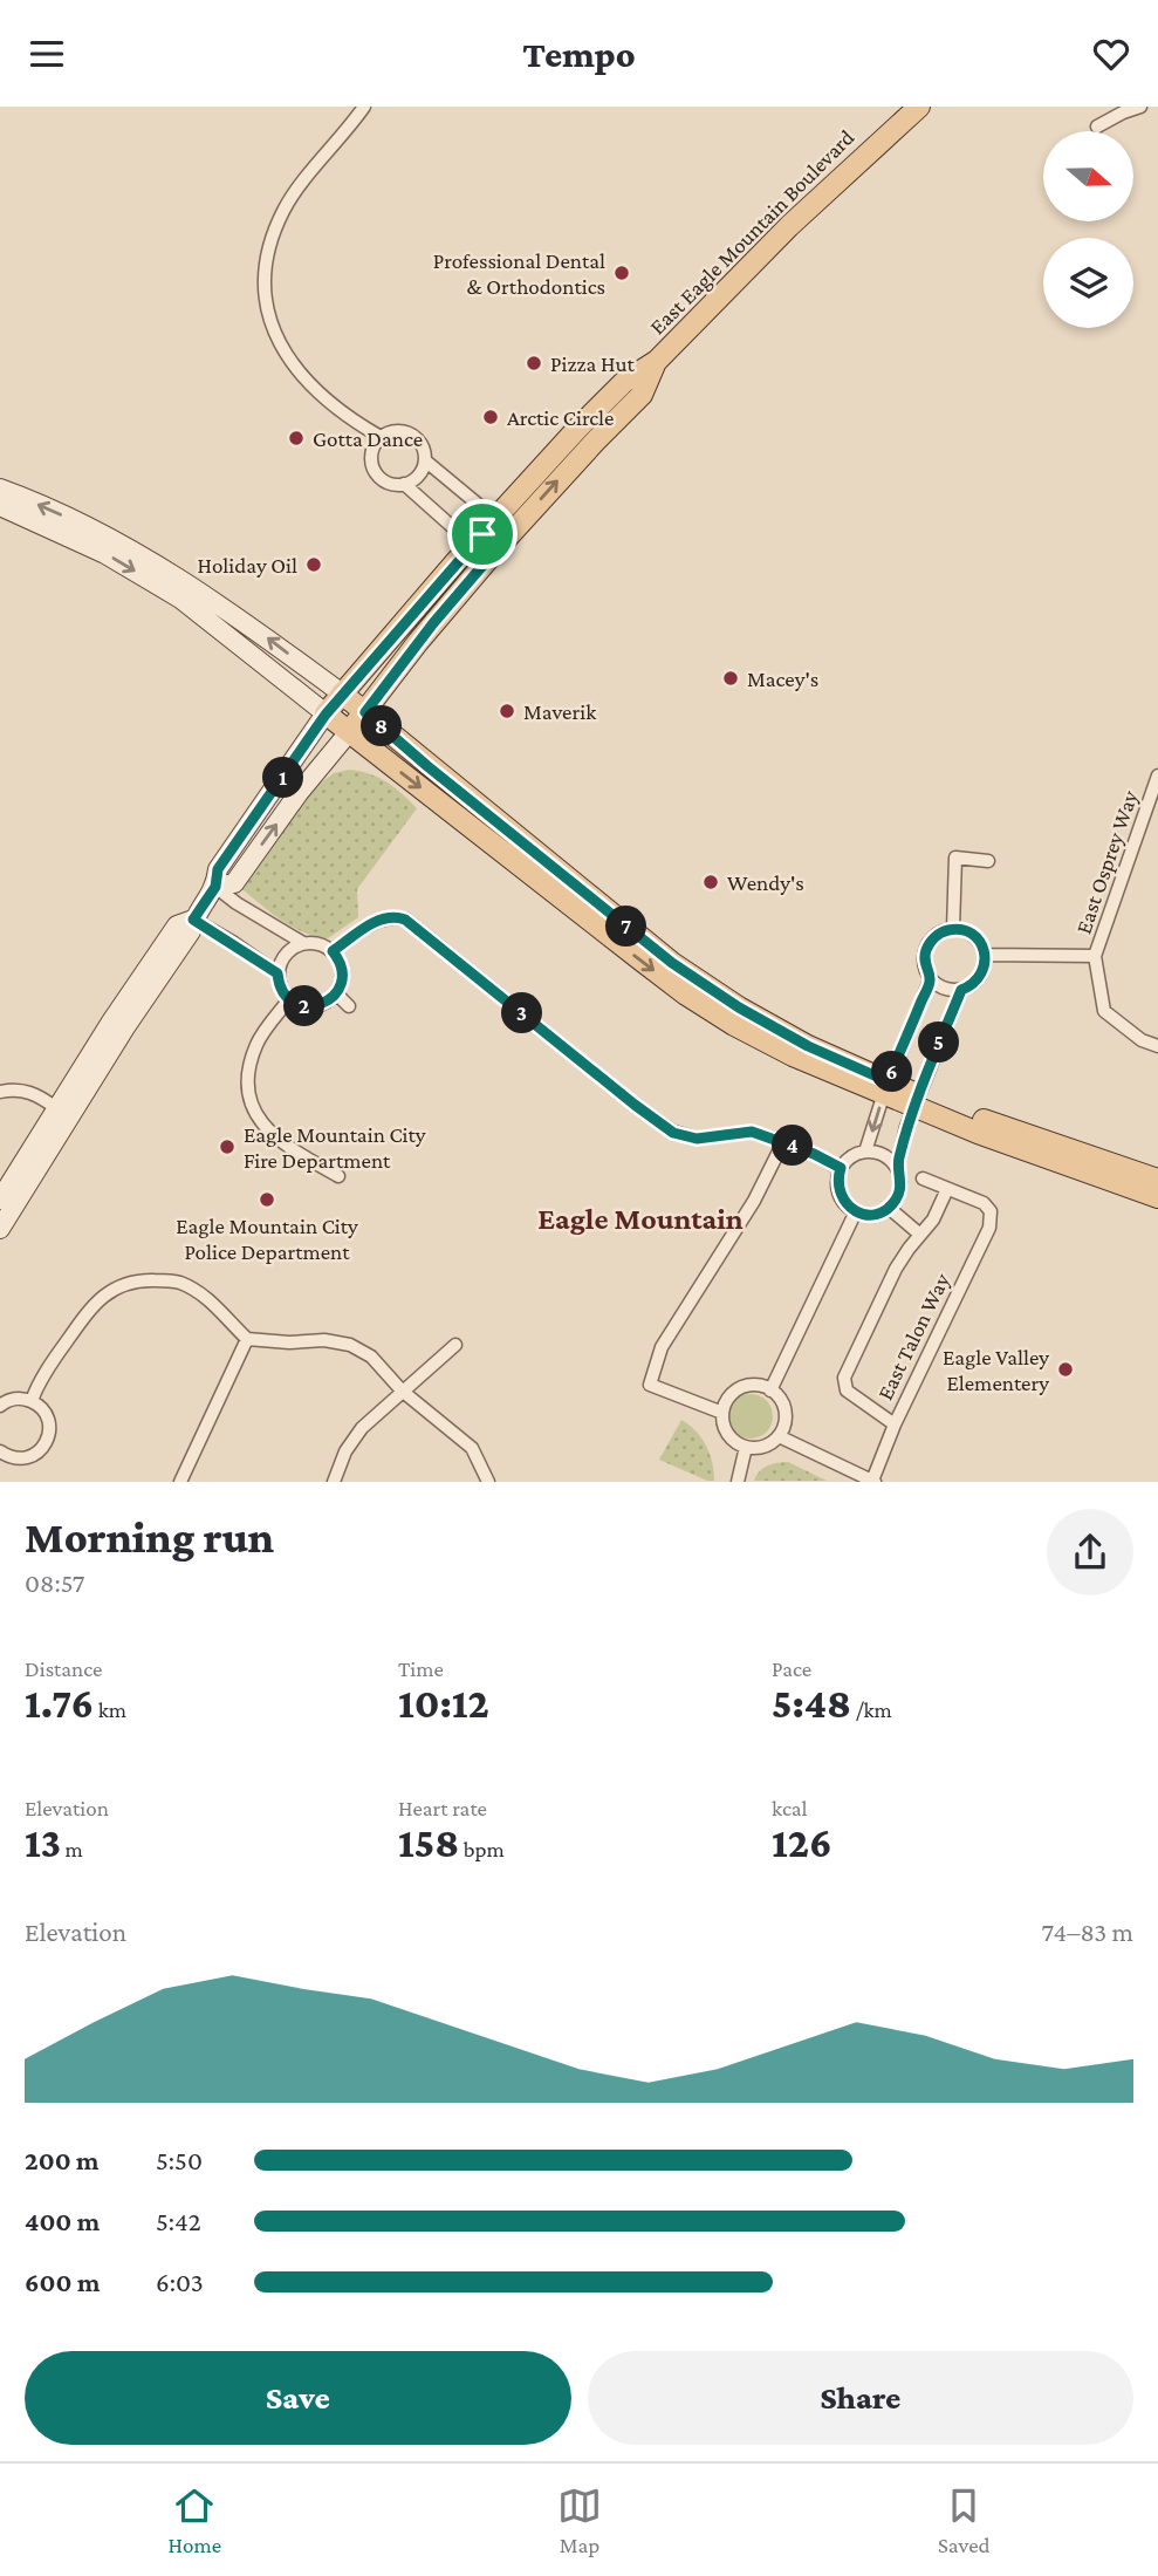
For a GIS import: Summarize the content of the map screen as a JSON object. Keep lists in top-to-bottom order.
{
  "streets": {
    "main road": ["East Eagle Mountain Boulevard"],
    "street": ["East Osprey Way", "East Talon Way"]
  },
  "districts": ["Eagle Mountain"],
  "places": [
    "Professional Dental & Orthodontics",
    "Pizza Hut",
    "Arctic Circle",
    "Gotta Dance",
    "Holiday Oil",
    "Macey's",
    "Maverik",
    "Wendy's",
    "Eagle Mountain City Fire Department",
    "Eagle Mountain City Police Department",
    "Eagle Valley Elementery"
  ],
  "north": "right",
  "page": {
    "header": "Tempo",
    "pins": [
      "8",
      "1",
      "7",
      "2",
      "3",
      "5",
      "6",
      "4"
    ],
    "heading": ["Morning run", "08:57"],
    "stats": [
      ["Distance", "1.76 km"],
      ["Time", "10:12"],
      ["Pace", "5:48 /km"],
      ["Elevation", "13 m"],
      ["Heart rate", "158 bpm"],
      ["kcal", "126"]
    ],
    "chart": ["Elevation", "74–83 m"],
    "list": [
      {
        "name": "200 m",
        "note": "5:50"
      },
      {
        "name": "400 m",
        "note": "5:42"
      },
      {
        "name": "600 m",
        "note": "6:03"
      }
    ],
    "buttons": ["Save", "Share"],
    "tabs": ["Home", "Map", "Saved"]
  }
}
